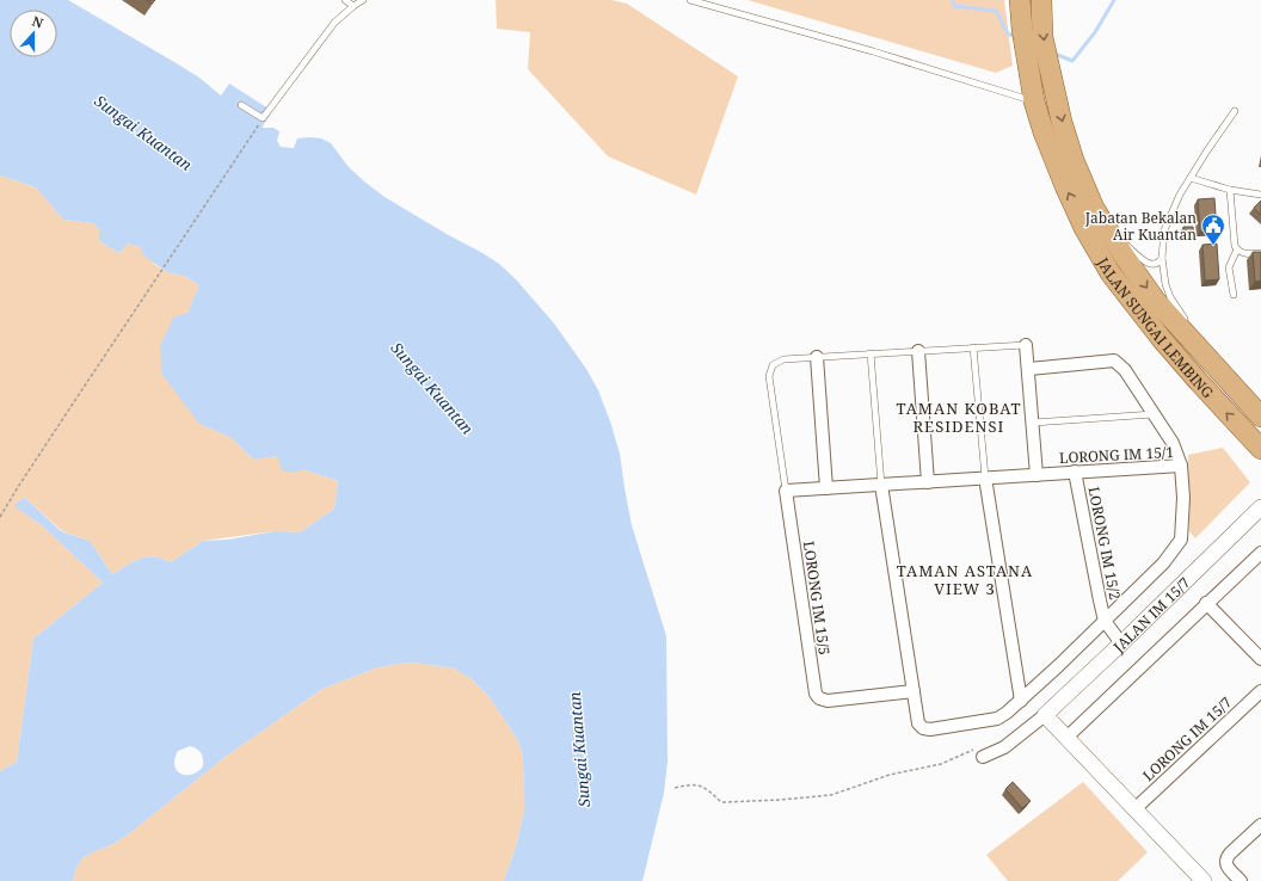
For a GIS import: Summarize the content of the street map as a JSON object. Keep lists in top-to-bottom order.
{
  "streets": {
    "main road": ["JALAN SUNGAI LEMBING"],
    "street": [
      "LORONG IM 15/1",
      "LORONG IM 15/2",
      "LORONG IM 15/5",
      "JALAN IM 15/7",
      "LORONG IM 15/7"
    ]
  },
  "crossings": [
    ["LORONG IM 15/1", "LORONG IM 15/2"],
    ["LORONG IM 15/1", "LORONG IM 15/5"]
  ],
  "districts": ["TAMAN KOBAT RESIDENSI", "TAMAN ASTANA VIEW 3"],
  "water": ["Sungai Kuantan"],
  "places": {
    "public building": ["Jabatan Bekalan Air Kuantan"]
  },
  "north": "top"
}
